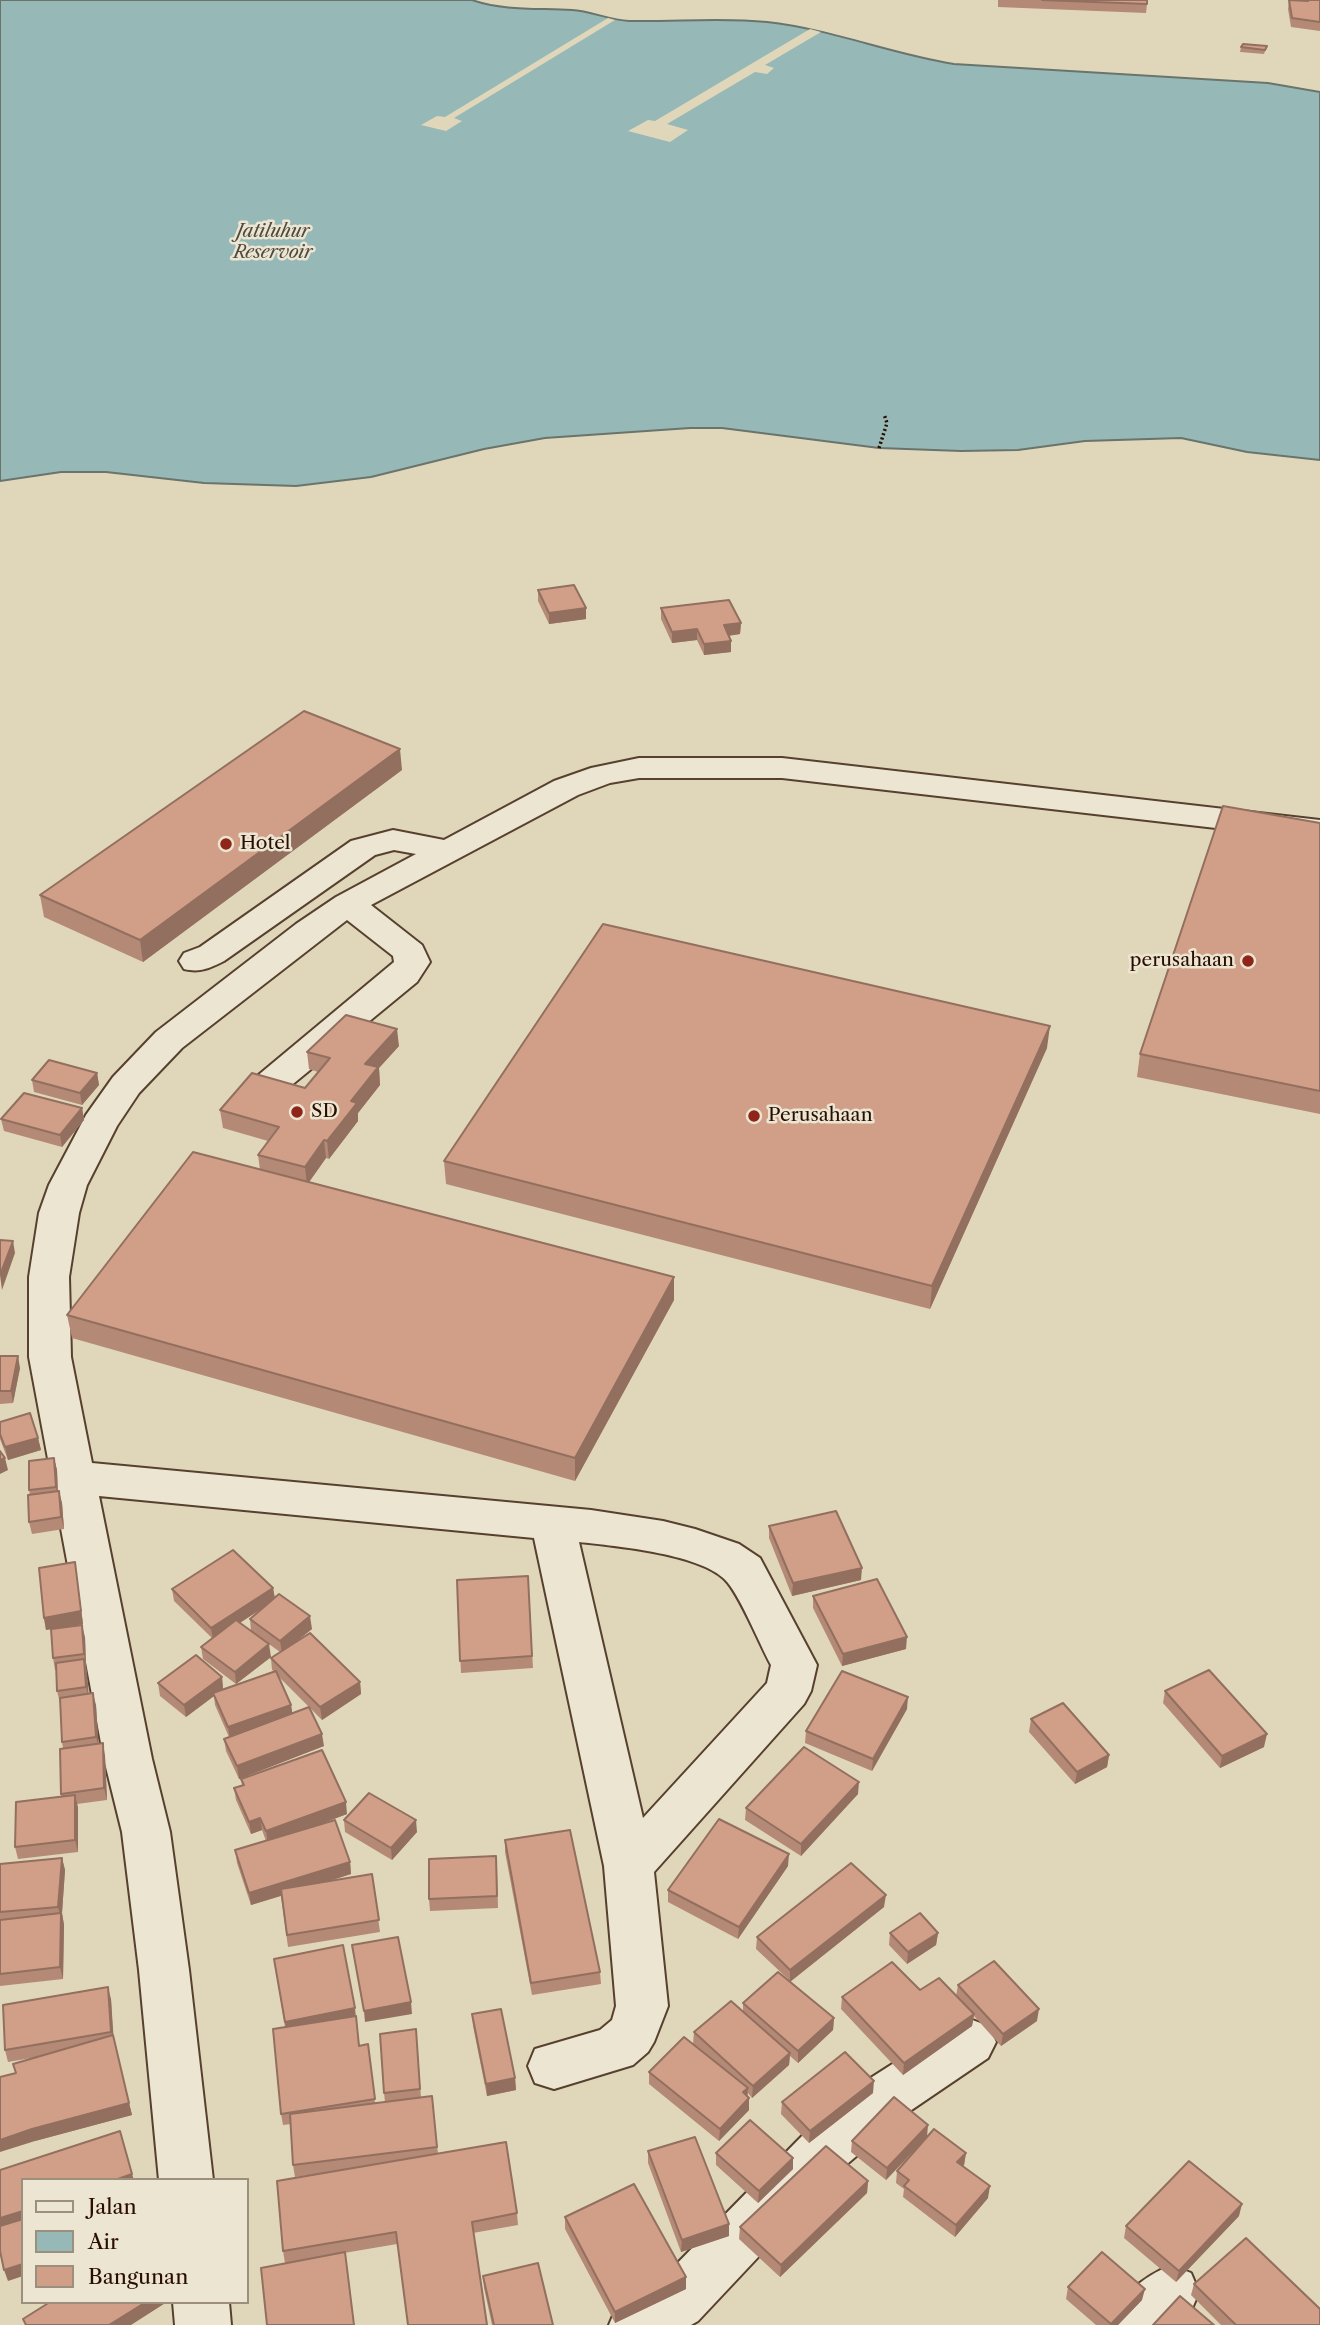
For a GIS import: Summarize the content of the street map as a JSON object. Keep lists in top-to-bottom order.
{
  "water": ["Jatiluhur Reservoir"],
  "places": [
    "Hotel",
    "perusahaan",
    "SD",
    "Perusahaan"
  ],
  "legend": ["Jalan", "Air", "Bangunan"]
}
